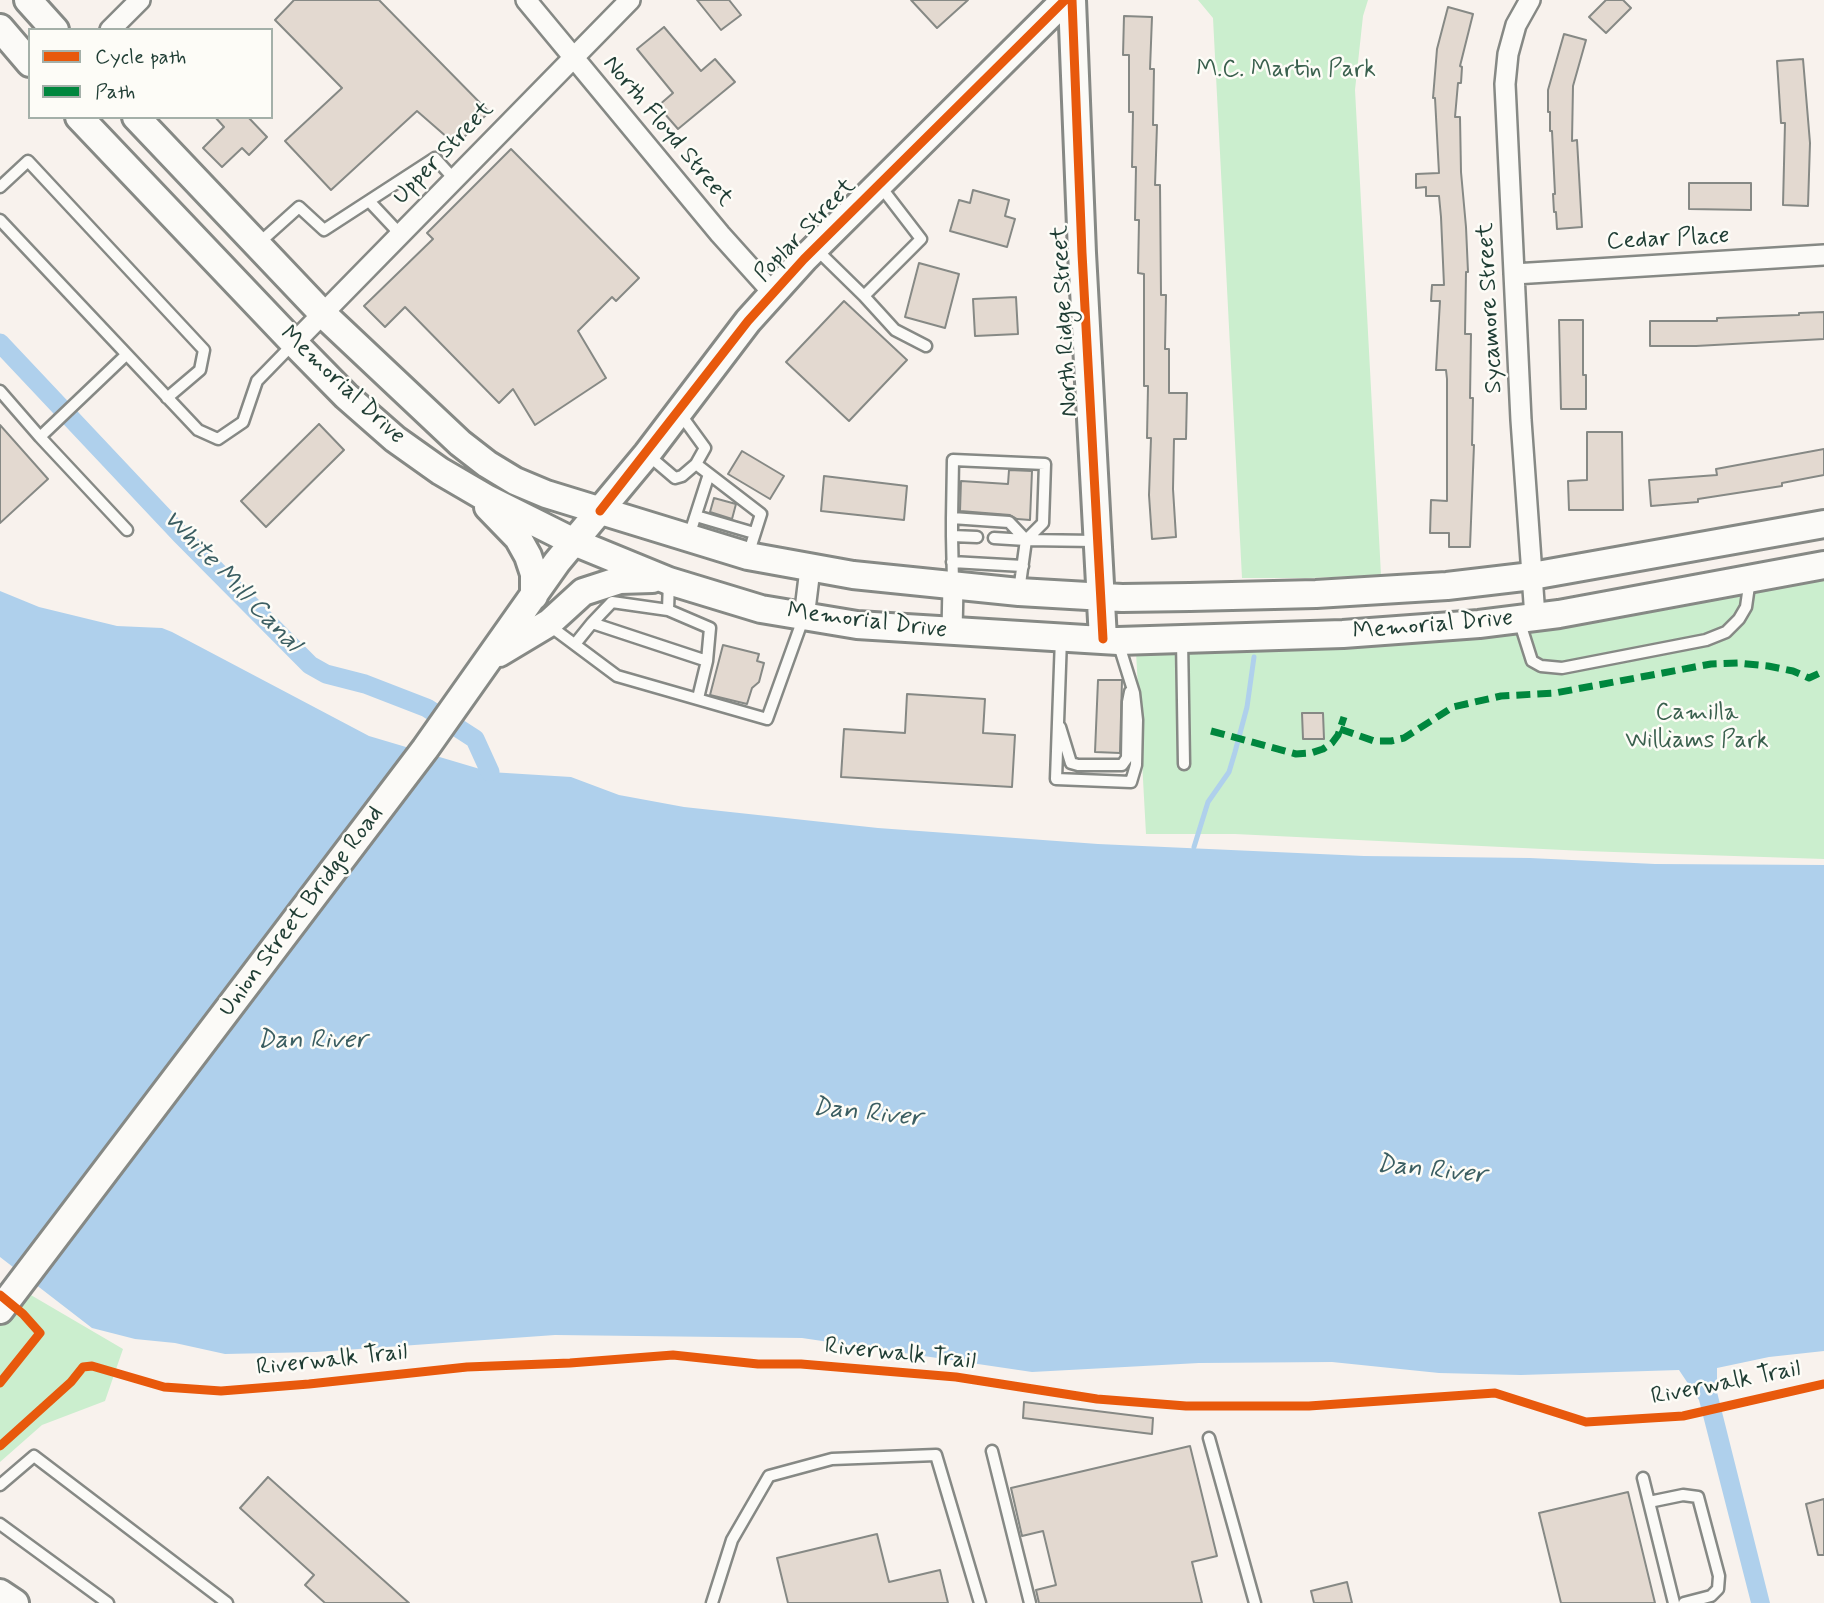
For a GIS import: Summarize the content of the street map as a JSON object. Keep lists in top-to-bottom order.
{
  "streets": {
    "main road": [
      "Poplar Street",
      "North Ridge Street",
      "Memorial Drive",
      "Union Street Bridge Road"
    ],
    "street": [
      "North Floyd Street",
      "Upper Street",
      "Cedar Place",
      "Sycamore Street"
    ],
    "cycle path": ["Riverwalk Trail"]
  },
  "crossings": [
    ["North Floyd Street", "Upper Street"],
    ["North Floyd Street", "Poplar Street"],
    ["Upper Street", "Memorial Drive"],
    ["Poplar Street", "Memorial Drive"],
    ["Poplar Street", "Union Street Bridge Road"],
    ["Cedar Place", "Sycamore Street"],
    ["Sycamore Street", "Memorial Drive"],
    ["North Ridge Street", "Memorial Drive"],
    ["Memorial Drive", "Union Street Bridge Road"]
  ],
  "water": ["White Mill Canal", "Dan River"],
  "parks": ["M.C. Martin Park", "Camilla Williams Park"],
  "legend": ["Cycle path", "Path"]
}
